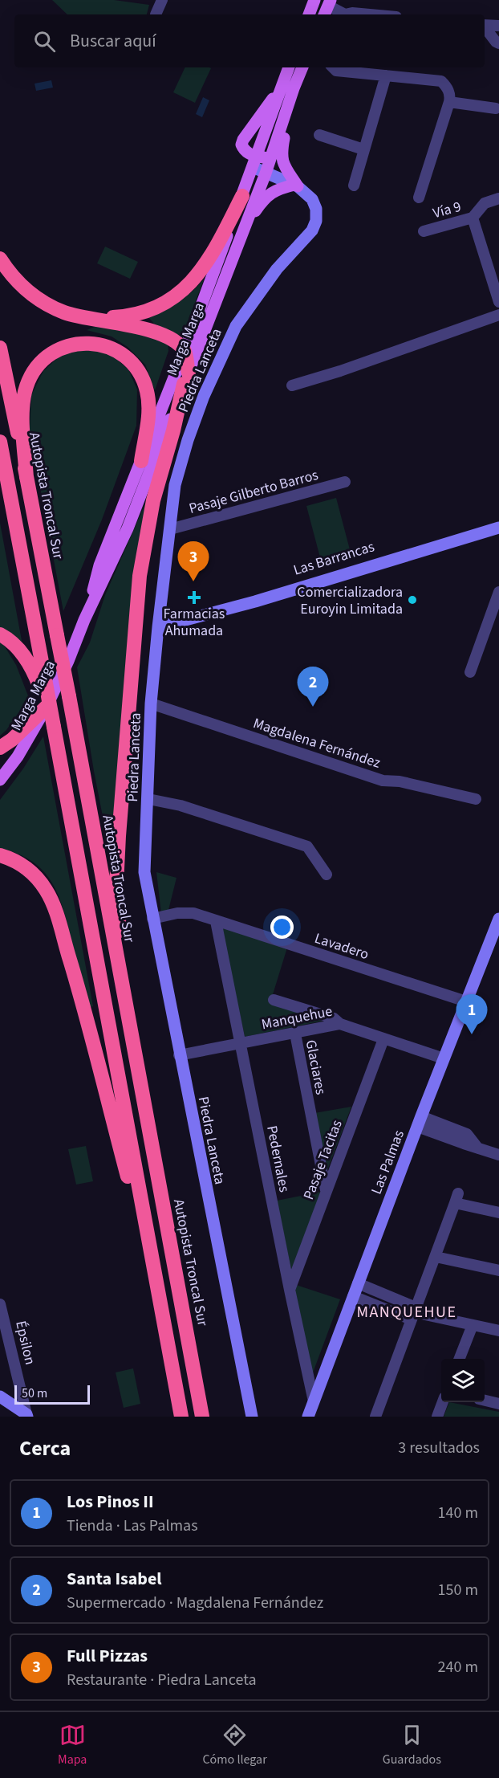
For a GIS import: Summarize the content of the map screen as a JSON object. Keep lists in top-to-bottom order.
{
  "streets": {
    "highway": ["Autopista Troncal Sur"],
    "main road": ["Marga Marga"],
    "street": [
      "Vía 9",
      "Piedra Lanceta",
      "Pasaje Gilberto Barros",
      "Las Barrancas",
      "Magdalena Fernández",
      "Lavadero",
      "Manquehue",
      "Glaciares",
      "Pedernales",
      "Pasaje Tacitas",
      "Las Palmas",
      "Épsilon"
    ]
  },
  "crossings": [
    ["Marga Marga", "Piedra Lanceta"],
    ["Piedra Lanceta", "Pasaje Gilberto Barros"],
    ["Piedra Lanceta", "Las Barrancas"],
    ["Piedra Lanceta", "Magdalena Fernández"],
    ["Piedra Lanceta", "Lavadero"],
    ["Piedra Lanceta", "Manquehue"],
    ["Lavadero", "Pedernales"],
    ["Lavadero", "Las Palmas"],
    ["Manquehue", "Glaciares"],
    ["Manquehue", "Pedernales"],
    ["Manquehue", "Pasaje Tacitas"],
    ["Manquehue", "Las Palmas"],
    ["Glaciares", "Pasaje Tacitas"],
    ["Pedernales", "Pasaje Tacitas"],
    ["Pedernales", "Las Palmas"]
  ],
  "districts": ["MANQUEHUE"],
  "places": {
    "health": ["Farmacias Ahumada"],
    "other": ["Comercializadora Euroyin Limitada"]
  },
  "scale_bar": "50 m",
  "page": {
    "search": "Buscar aquí",
    "pins": ["3", "2", "1"],
    "scale": "50 m",
    "heading": ["Cerca", "3 resultados"],
    "list": [
      {
        "mark": "1",
        "name": "Los Pinos II",
        "note": "Tienda · Las Palmas",
        "value": "140 m"
      },
      {
        "mark": "2",
        "name": "Santa Isabel",
        "note": "Supermercado · Magdalena Fernández",
        "value": "150 m"
      },
      {
        "mark": "3",
        "name": "Full Pizzas",
        "note": "Restaurante · Piedra Lanceta",
        "value": "240 m"
      }
    ],
    "nav": ["Mapa", "Cómo llegar", "Guardados"]
  }
}
